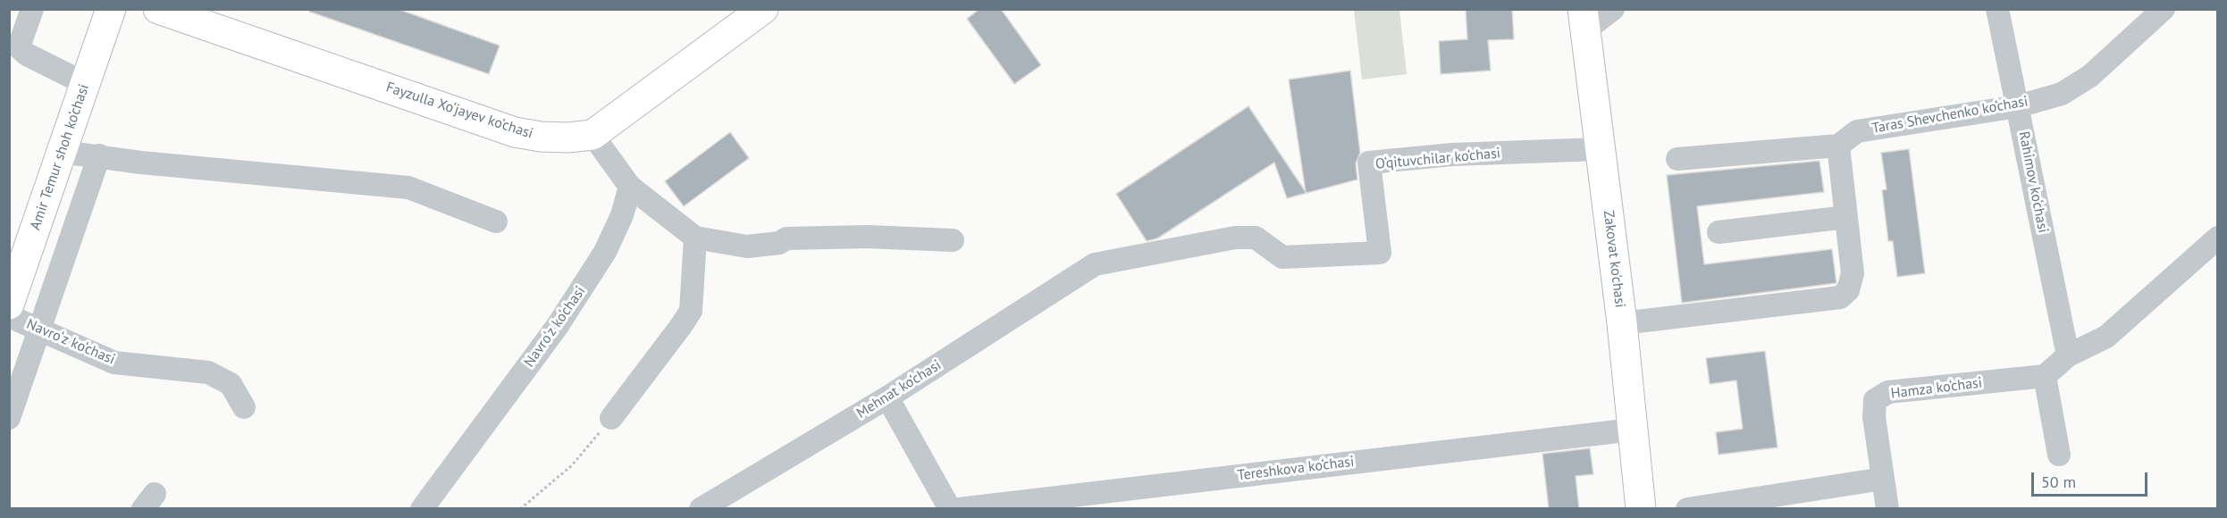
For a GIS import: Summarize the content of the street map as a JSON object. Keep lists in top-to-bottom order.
{
  "streets": {
    "main road": ["Fayzulla Xo‘jayev ko‘chasi", "Amir Temur shoh ko‘chasi", "Zakovat ko'chasi"],
    "street": [
      "Taras Shevchenko ko‘chasi",
      "O‘qituvchilar ko‘chasi",
      "Rahimov ko‘chasi",
      "Navro‘z ko‘chasi",
      "Hamza ko‘chasi",
      "Mehnat ko‘chasi",
      "Tereshkova ko‘chasi"
    ]
  },
  "crossings": [
    ["Taras Shevchenko ko‘chasi", "Rahimov ko‘chasi"],
    ["O‘qituvchilar ko‘chasi", "Zakovat ko'chasi"],
    ["O‘qituvchilar ko‘chasi", "Mehnat ko‘chasi"],
    ["Zakovat ko'chasi", "Tereshkova ko‘chasi"]
  ],
  "scale_bar": "50 m"
}
